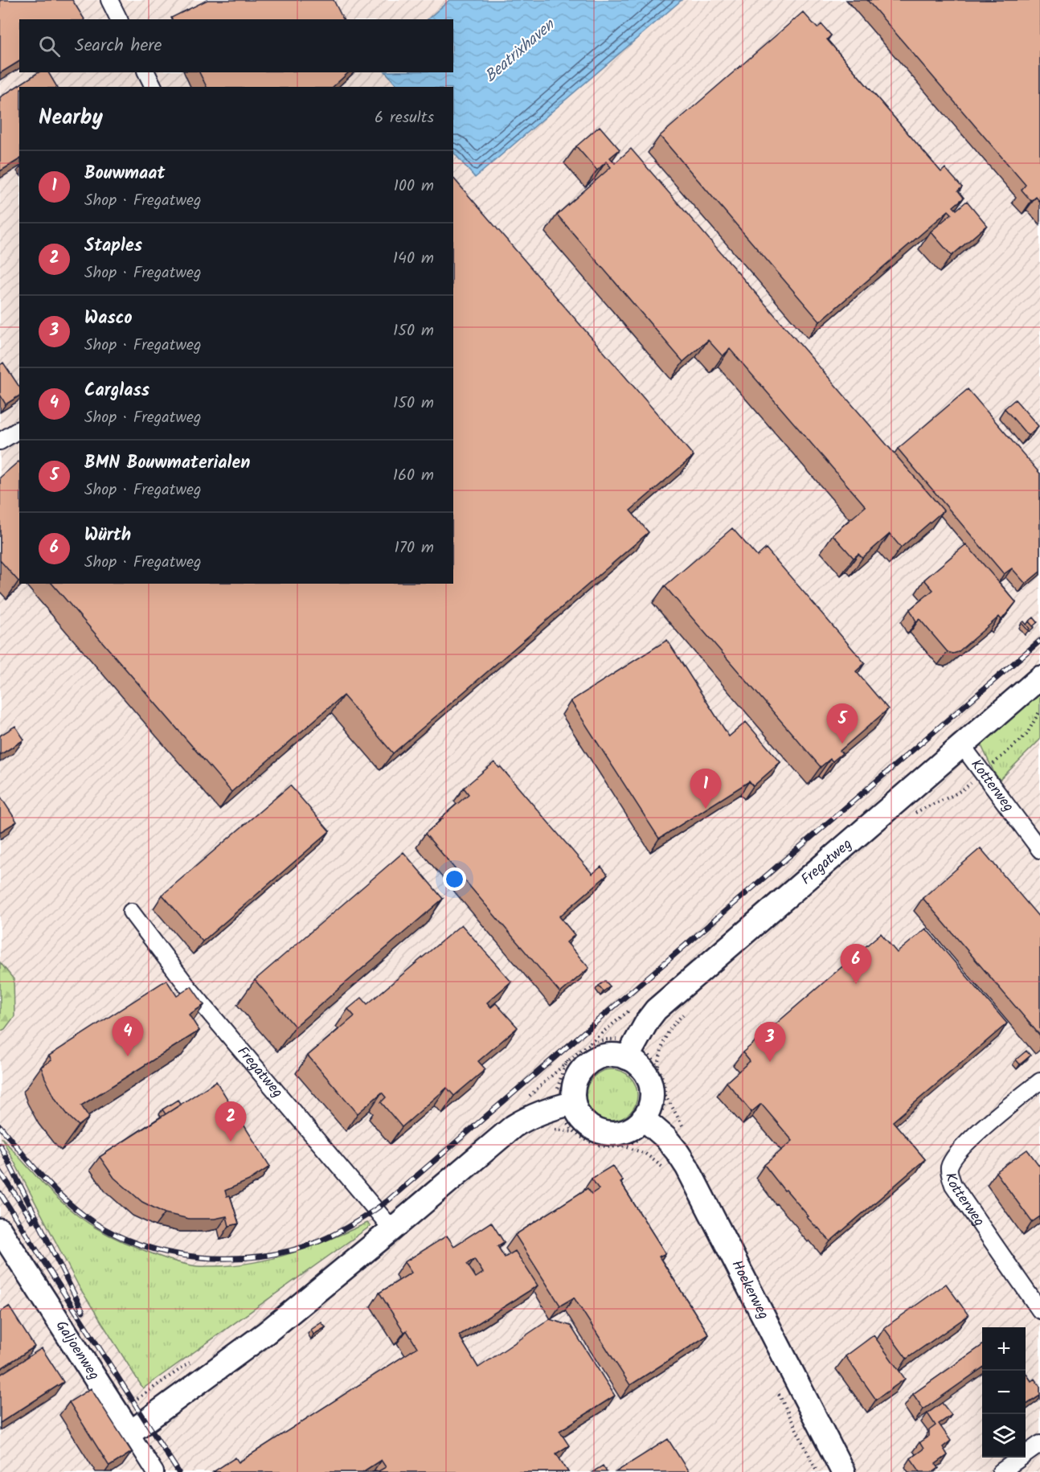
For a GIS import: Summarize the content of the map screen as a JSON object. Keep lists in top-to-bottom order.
{
  "streets": {
    "street": [
      "Kotterweg",
      "Fregatweg",
      "Hoekerweg",
      "Galjoenweg"
    ]
  },
  "crossings": [
    ["Kotterweg", "Fregatweg"],
    ["Fregatweg", "Hoekerweg"]
  ],
  "water": ["Beatrixhaven"],
  "page": {
    "search": "Search here",
    "heading": ["Nearby", "6 results"],
    "list": [
      {
        "mark": "1",
        "name": "Bouwmaat",
        "note": "Shop · Fregatweg",
        "value": "100 m"
      },
      {
        "mark": "2",
        "name": "Staples",
        "note": "Shop · Fregatweg",
        "value": "140 m"
      },
      {
        "mark": "3",
        "name": "Wasco",
        "note": "Shop · Fregatweg",
        "value": "150 m"
      },
      {
        "mark": "4",
        "name": "Carglass",
        "note": "Shop · Fregatweg",
        "value": "150 m"
      },
      {
        "mark": "5",
        "name": "BMN Bouwmaterialen",
        "note": "Shop · Fregatweg",
        "value": "160 m"
      },
      {
        "mark": "6",
        "name": "Würth",
        "note": "Shop · Fregatweg",
        "value": "170 m"
      }
    ],
    "pins": [
      "5",
      "1",
      "6",
      "4",
      "3",
      "2"
    ],
    "map_buttons": ["+", "−"]
  }
}
